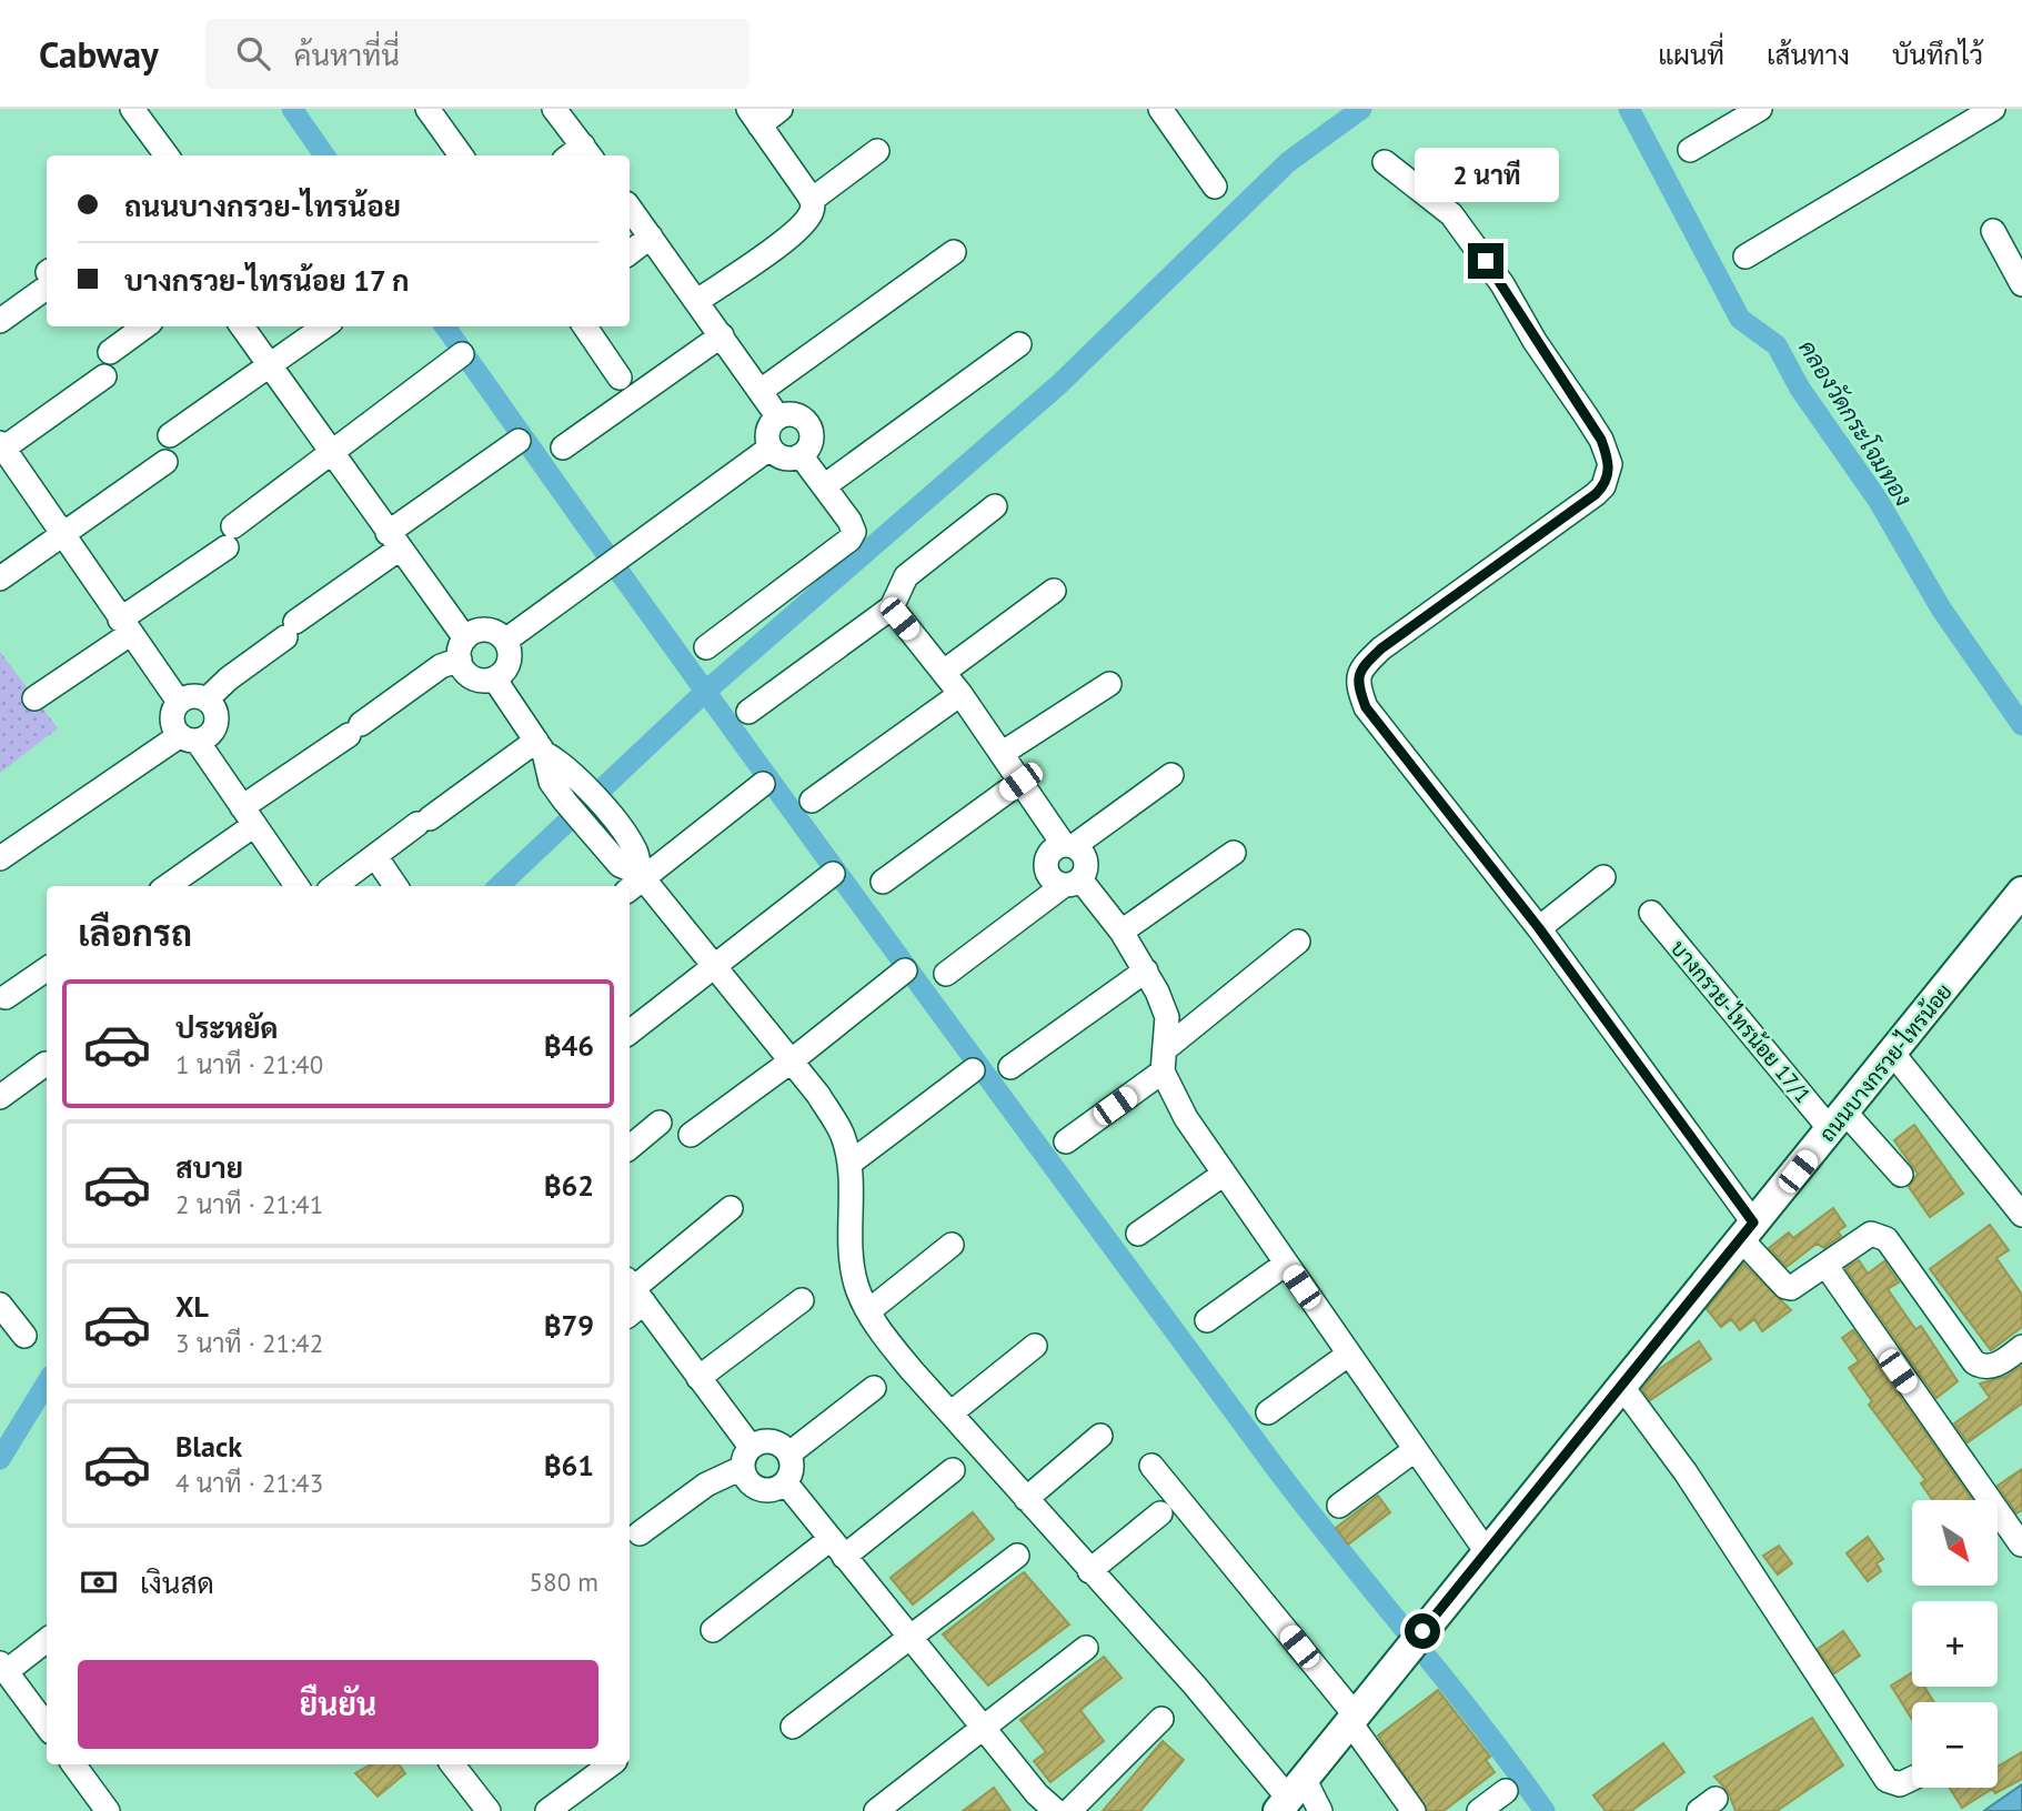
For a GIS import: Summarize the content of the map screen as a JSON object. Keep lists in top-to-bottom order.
{
  "streets": {
    "main road": ["ถนนบางกรวย-ไทรน้อย"],
    "street": ["บางกรวย-ไทรน้อย 17/1"]
  },
  "crossings": [
    ["บางกรวย-ไทรน้อย 17/1", "ถนนบางกรวย-ไทรน้อย"]
  ],
  "water": ["คลองวัดกระโจมทอง"],
  "north": "bottom right",
  "page": {
    "header": "Cabway",
    "search": "ค้นหาที่นี่",
    "nav": ["แผนที่", "เส้นทาง", "บันทึกไว้"],
    "bubble": "2 นาที",
    "banner": ["ถนนบางกรวย-ไทรน้อย", "บางกรวย-ไทรน้อย 17 ก"],
    "heading": "เลือกรถ",
    "list": [
      {
        "name": "ประหยัด",
        "note": "1 นาที · 21:40",
        "value": "฿46"
      },
      {
        "name": "สบาย",
        "note": "2 นาที · 21:41",
        "value": "฿62"
      },
      {
        "name": "XL",
        "note": "3 นาที · 21:42",
        "value": "฿79"
      },
      {
        "name": "Black",
        "note": "4 นาที · 21:43",
        "value": "฿61"
      }
    ],
    "map_buttons": ["+", "−"],
    "pay": ["เงินสด", "580 m"],
    "buttons": "ยืนยัน"
  }
}
